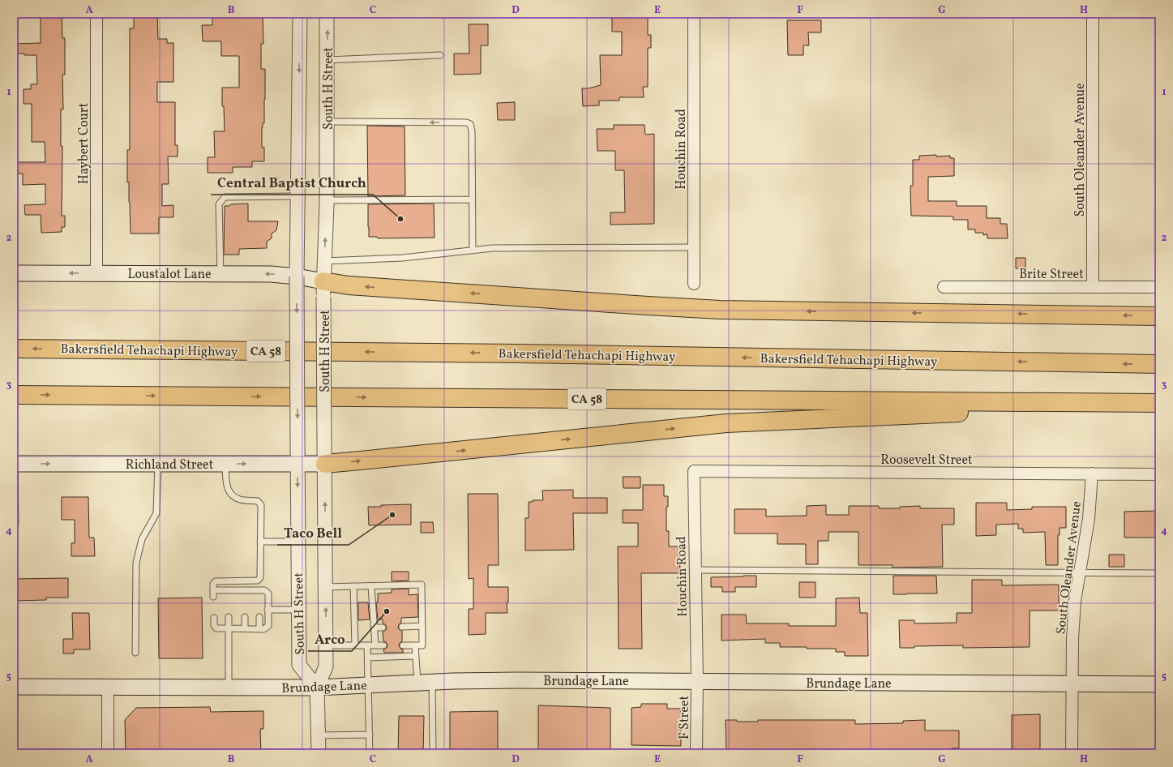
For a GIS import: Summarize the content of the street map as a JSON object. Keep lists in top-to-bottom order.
{
  "streets": {
    "highway": ["Bakersfield Tehachapi Highway", "CA 58"],
    "main road": ["Loustalot Lane", "Richland Street", "Brundage Lane"],
    "street": [
      "South H Street",
      "Haybert Court",
      "Houchin Road",
      "South Oleander Avenue",
      "Brite Street",
      "Roosevelt Street",
      "F Street"
    ]
  },
  "crossings": [
    ["South H Street", "Loustalot Lane"],
    ["South H Street", "Richland Street"],
    ["South H Street", "Brundage Lane"],
    ["Haybert Court", "Loustalot Lane"],
    ["Houchin Road", "Roosevelt Street"],
    ["Houchin Road", "Brundage Lane"],
    ["Houchin Road", "F Street"],
    ["South Oleander Avenue", "Brite Street"],
    ["South Oleander Avenue", "Roosevelt Street"],
    ["South Oleander Avenue", "Brundage Lane"],
    ["Brundage Lane", "F Street"]
  ],
  "one_way": ["Loustalot Lane", "Richland Street"],
  "places": ["Central Baptist Church", "Taco Bell", "Arco"],
  "grid": {
    "columns": [
      "A",
      "B",
      "C",
      "D",
      "E",
      "F",
      "G",
      "H"
    ],
    "rows": [
      "1",
      "2",
      "3",
      "4",
      "5"
    ]
  }
}
